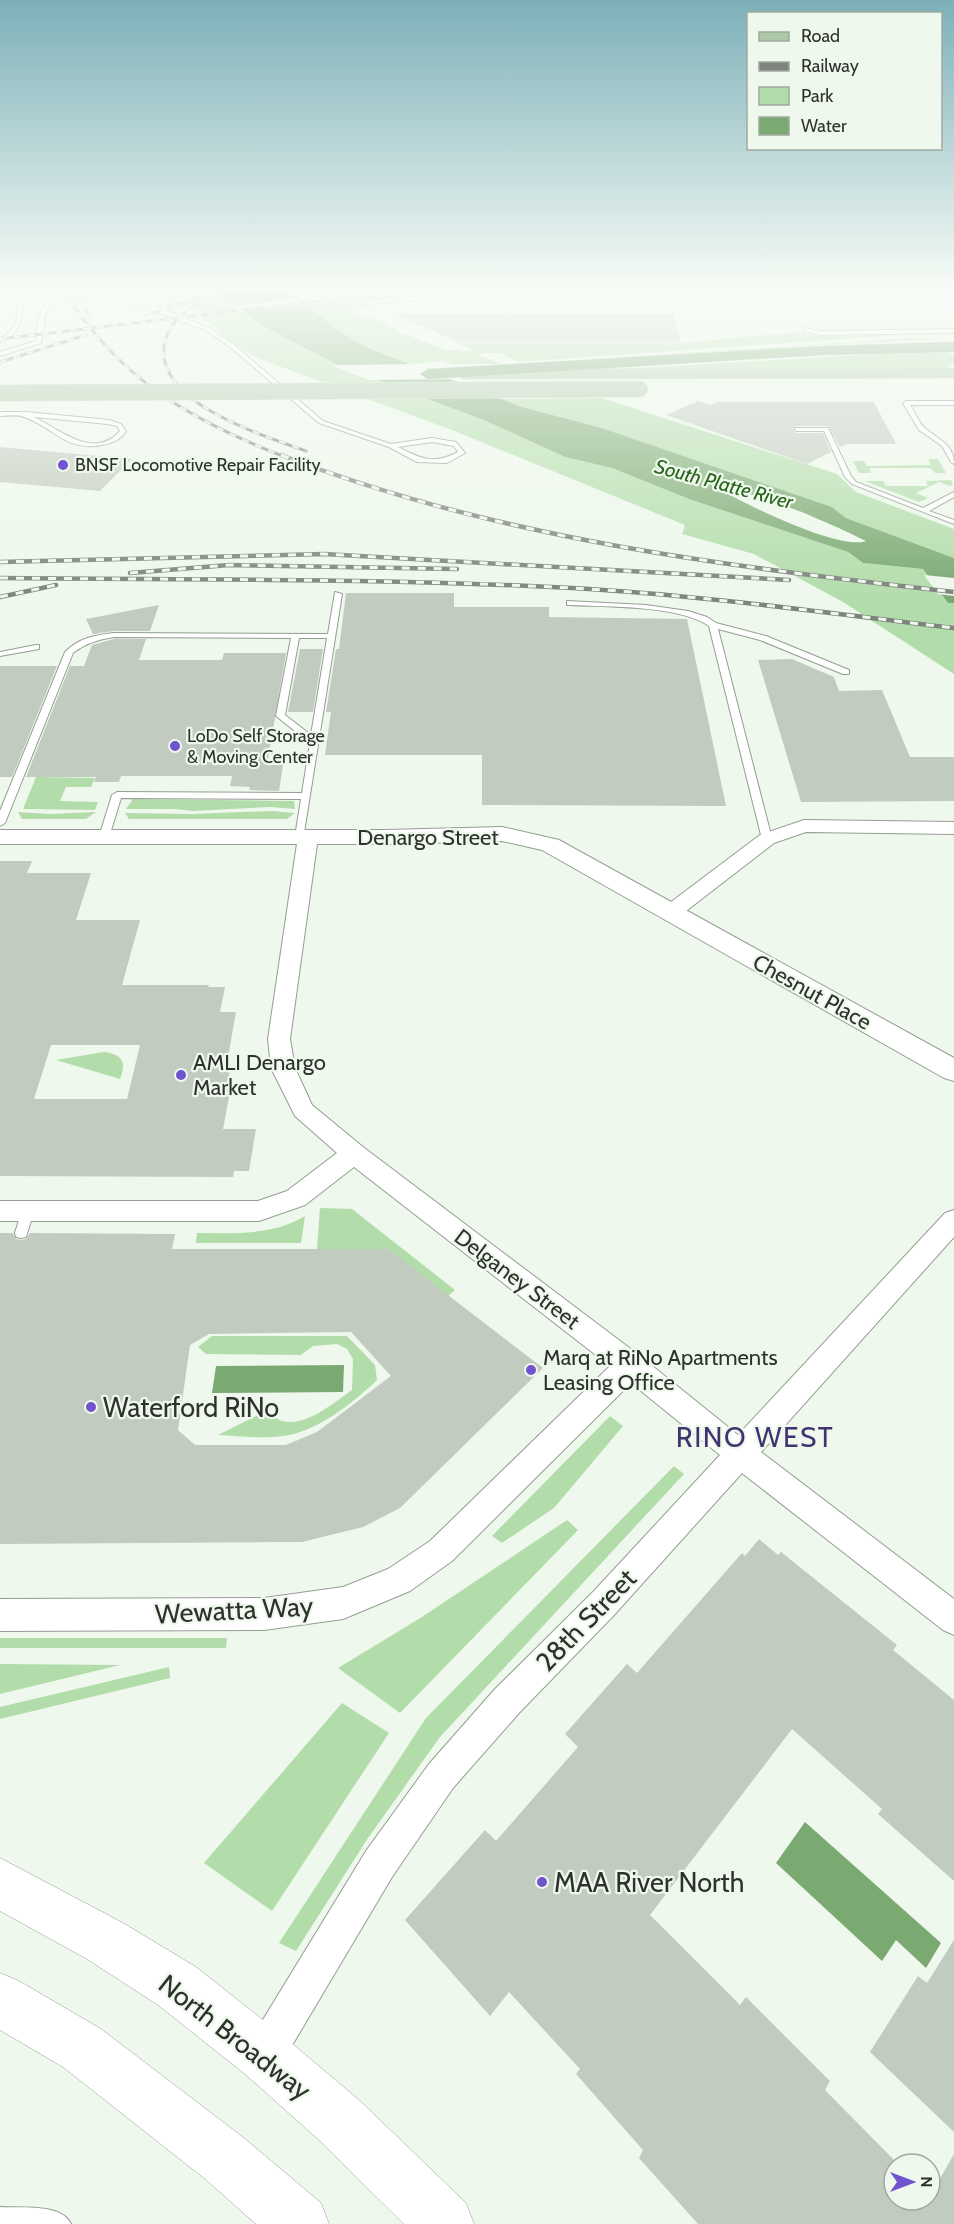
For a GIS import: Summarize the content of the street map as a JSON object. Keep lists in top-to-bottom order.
{
  "streets": {
    "main road": ["North Broadway"],
    "street": [
      "Denargo Street",
      "Chesnut Place",
      "Delganey Street",
      "Wewatta Way",
      "28th Street"
    ]
  },
  "crossings": [
    ["Denargo Street", "Chesnut Place"],
    ["Denargo Street", "Delganey Street"],
    ["Delganey Street", "Wewatta Way"],
    ["Delganey Street", "28th Street"],
    ["28th Street", "North Broadway"]
  ],
  "districts": ["RINO WEST"],
  "water": ["South Platte River"],
  "places": [
    "BNSF Locomotive Repair Facility",
    "LoDo Self Storage & Moving Center",
    "AMLI Denargo Market",
    "Marq at RiNo Apartments Leasing Office",
    "Waterford RiNo",
    "MAA River North"
  ],
  "legend": [
    "Road",
    "Railway",
    "Park",
    "Water"
  ],
  "north": "right"
}
